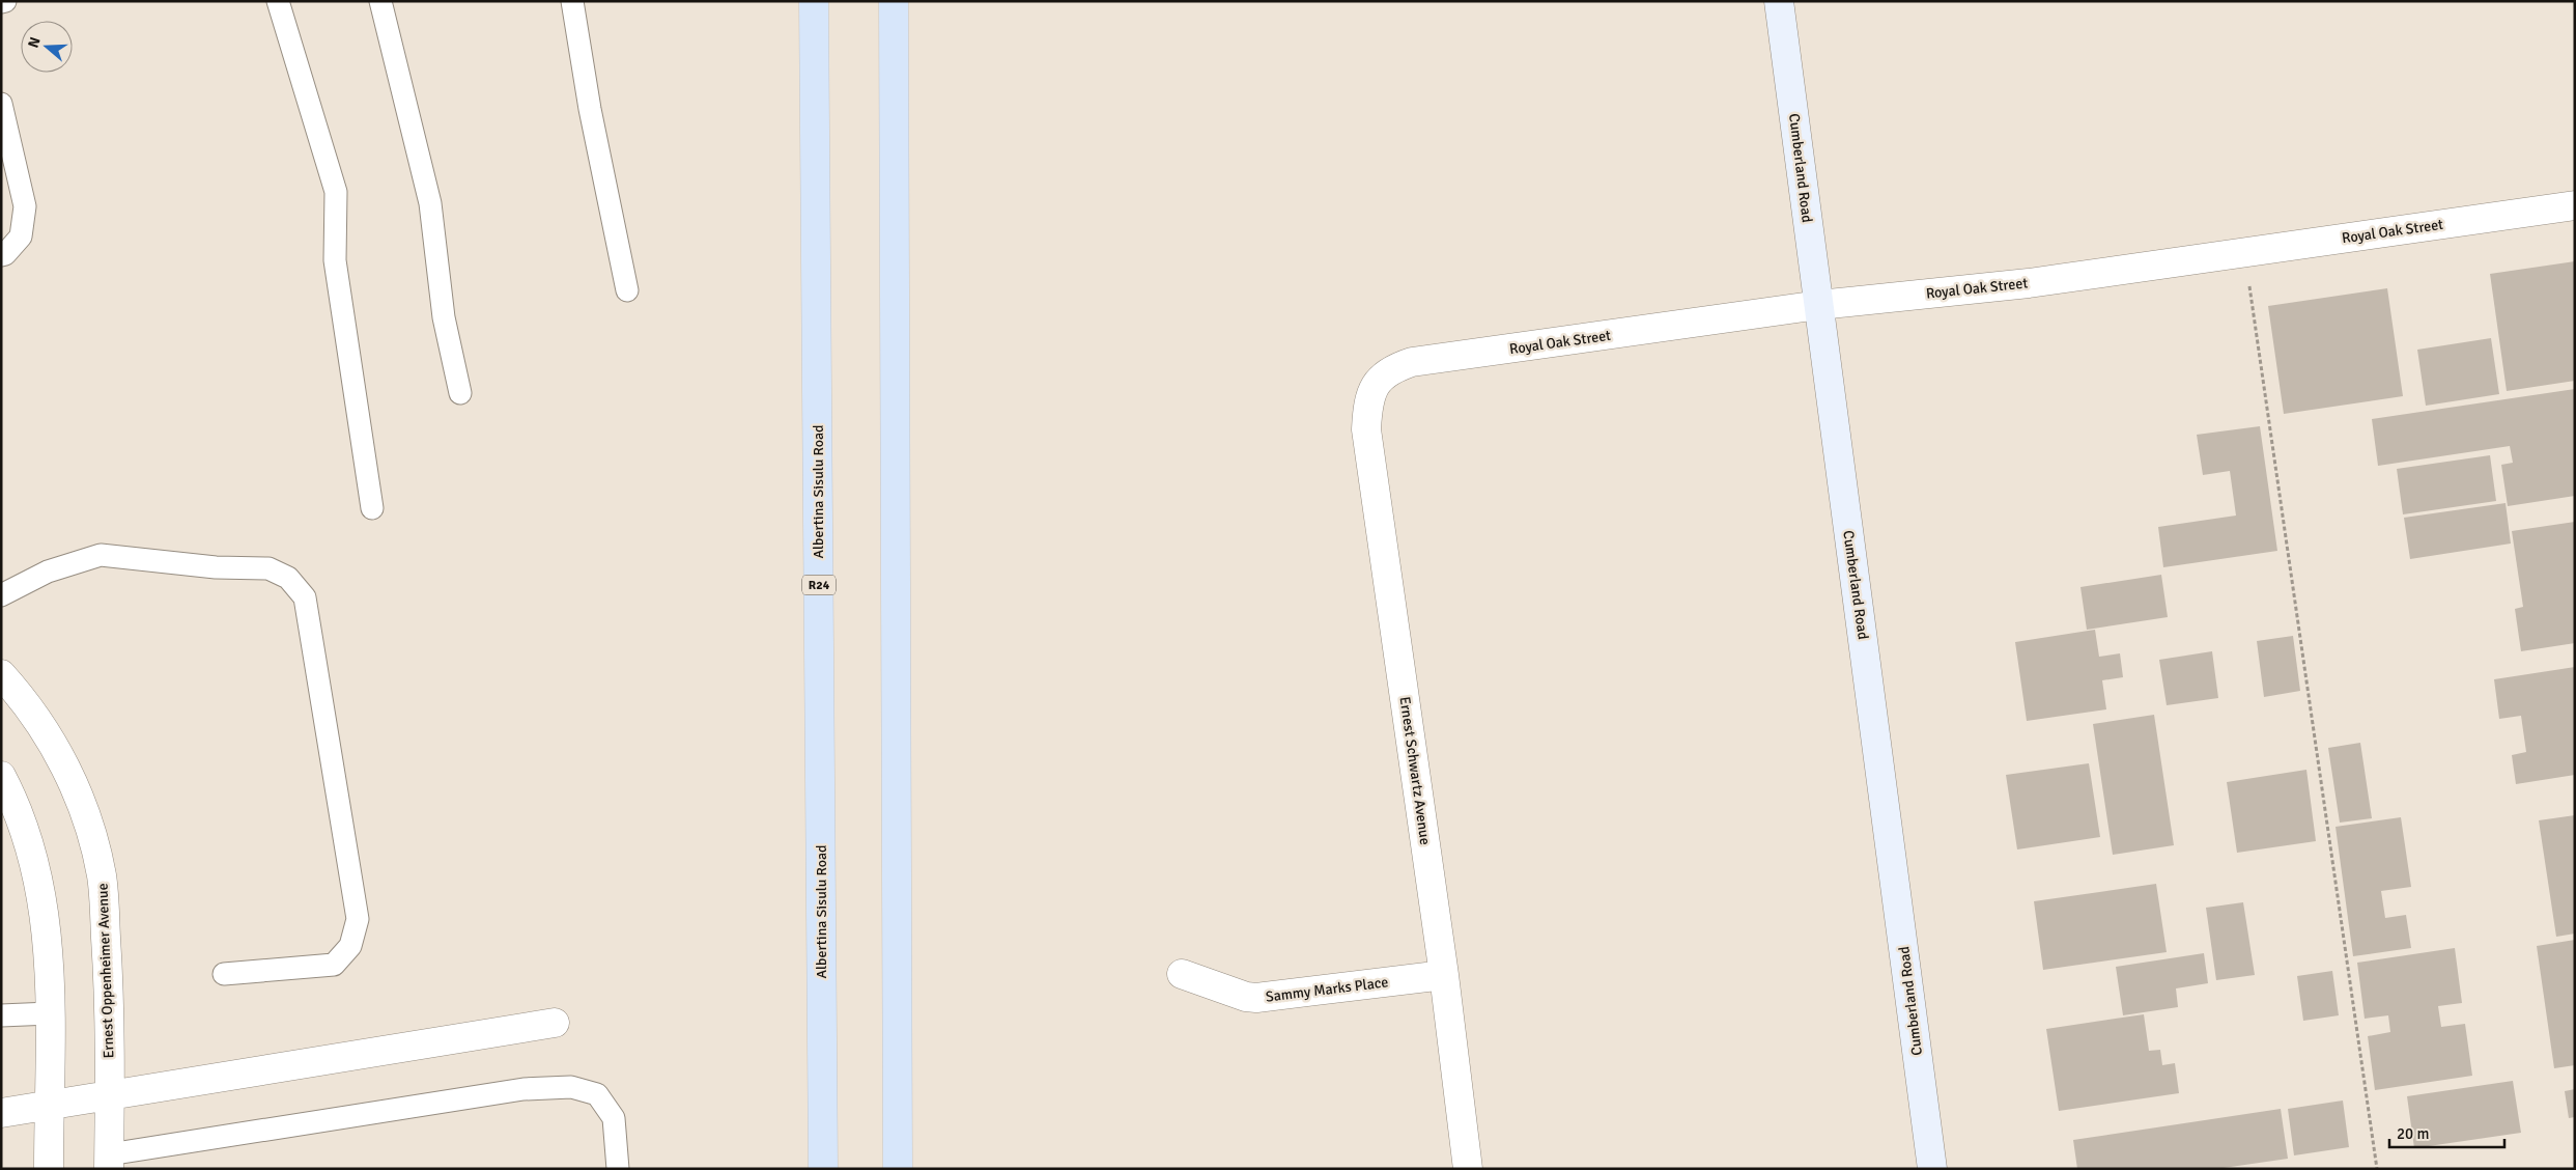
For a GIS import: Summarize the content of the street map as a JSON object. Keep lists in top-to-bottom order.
{
  "streets": {
    "main road": ["Albertina Sisulu Road", "R24"],
    "street": [
      "Cumberland Road",
      "Royal Oak Street",
      "Ernest Schwartz Avenue",
      "Ernest Oppenheimer Avenue",
      "Sammy Marks Place"
    ]
  },
  "crossings": [
    ["Cumberland Road", "Royal Oak Street"],
    ["Royal Oak Street", "Ernest Schwartz Avenue"],
    ["Ernest Schwartz Avenue", "Sammy Marks Place"]
  ],
  "scale_bar": "20 m",
  "north": "left"
}
